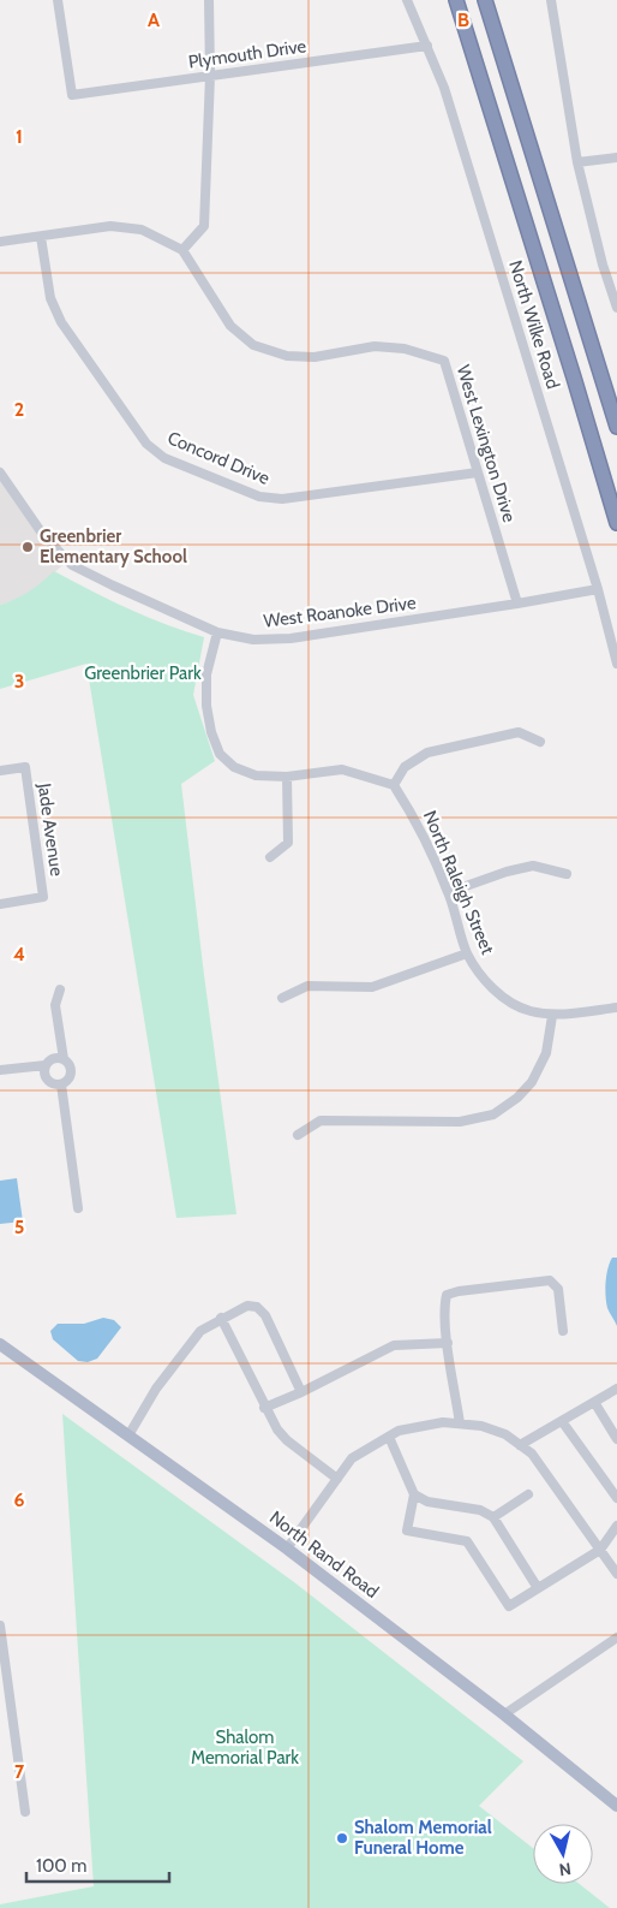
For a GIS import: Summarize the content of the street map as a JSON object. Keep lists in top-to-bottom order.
{
  "streets": {
    "main road": ["North Rand Road"],
    "street": [
      "Plymouth Drive",
      "North Wilke Road",
      "West Lexington Drive",
      "Concord Drive",
      "West Roanoke Drive",
      "Jade Avenue",
      "North Raleigh Street"
    ]
  },
  "crossings": [
    ["Plymouth Drive", "North Wilke Road"],
    ["North Wilke Road", "West Roanoke Drive"],
    ["West Lexington Drive", "Concord Drive"],
    ["West Lexington Drive", "West Roanoke Drive"]
  ],
  "parks": ["Greenbrier Park", "Shalom Memorial Park"],
  "places": ["Greenbrier Elementary School", "Shalom Memorial Funeral Home"],
  "scale_bar": "100 m",
  "north": "bottom",
  "grid": {
    "columns": ["A", "B"],
    "rows": [
      "1",
      "2",
      "3",
      "4",
      "5",
      "6",
      "7"
    ]
  }
}
